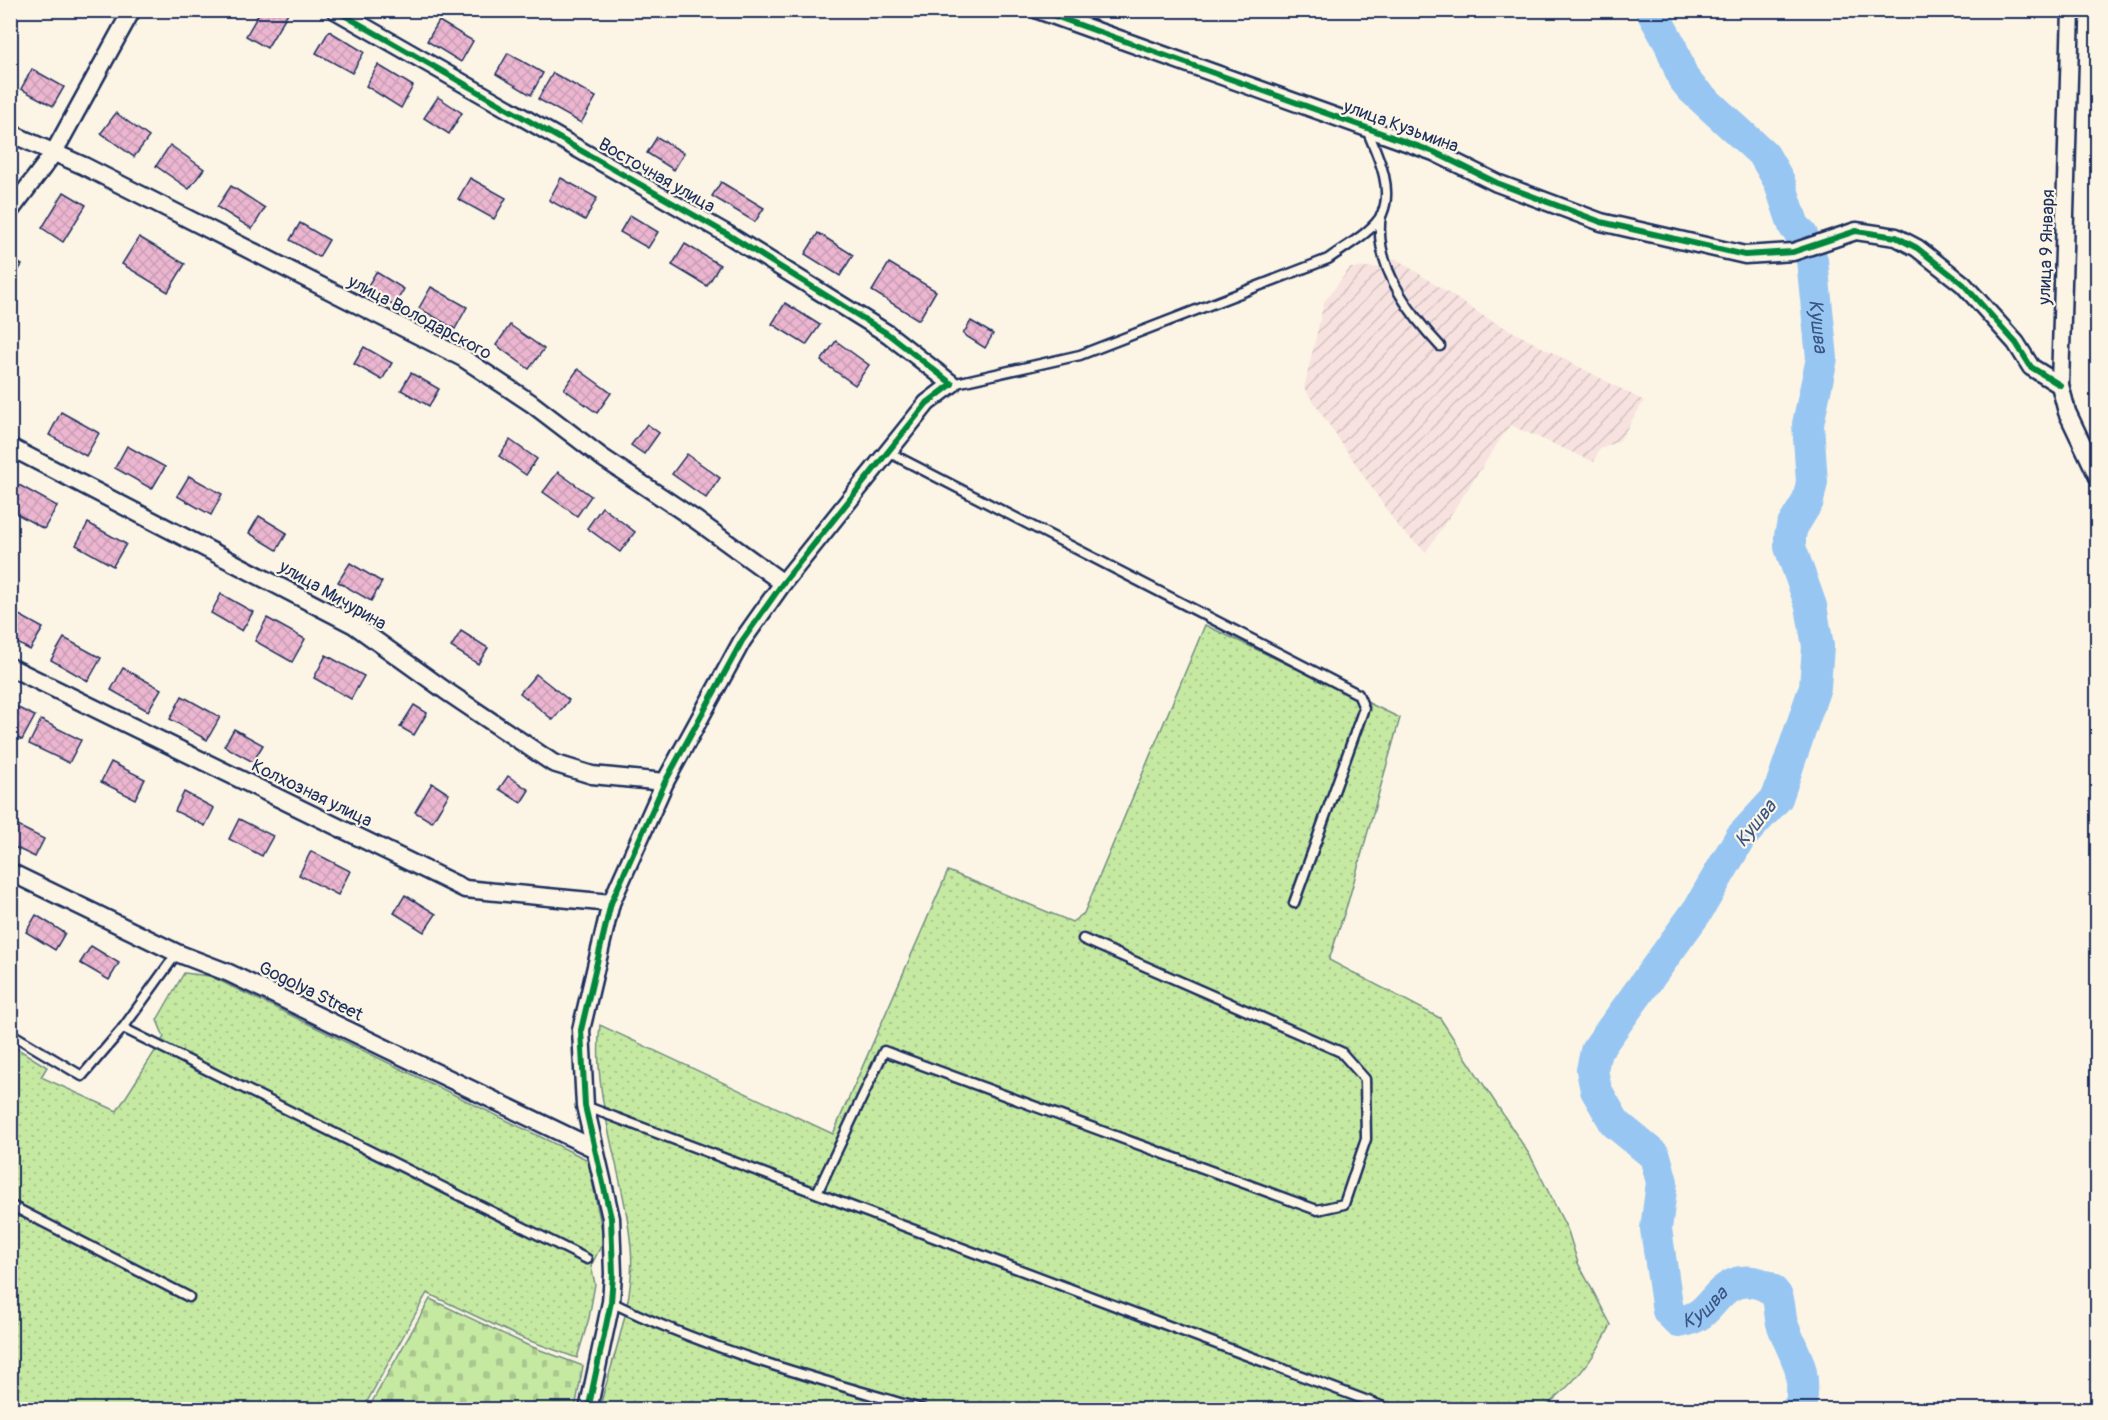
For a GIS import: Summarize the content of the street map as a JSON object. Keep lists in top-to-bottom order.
{
  "streets": {
    "street": [
      "улица Кузьмина",
      "Восточная улица",
      "улица 9 Января",
      "улица Володарского",
      "улица Мичурина",
      "Колхозная улица",
      "Gogolya Street"
    ]
  },
  "crossings": [
    ["улица Кузьмина", "улица 9 Января"]
  ],
  "water": ["Кушва"]
}
